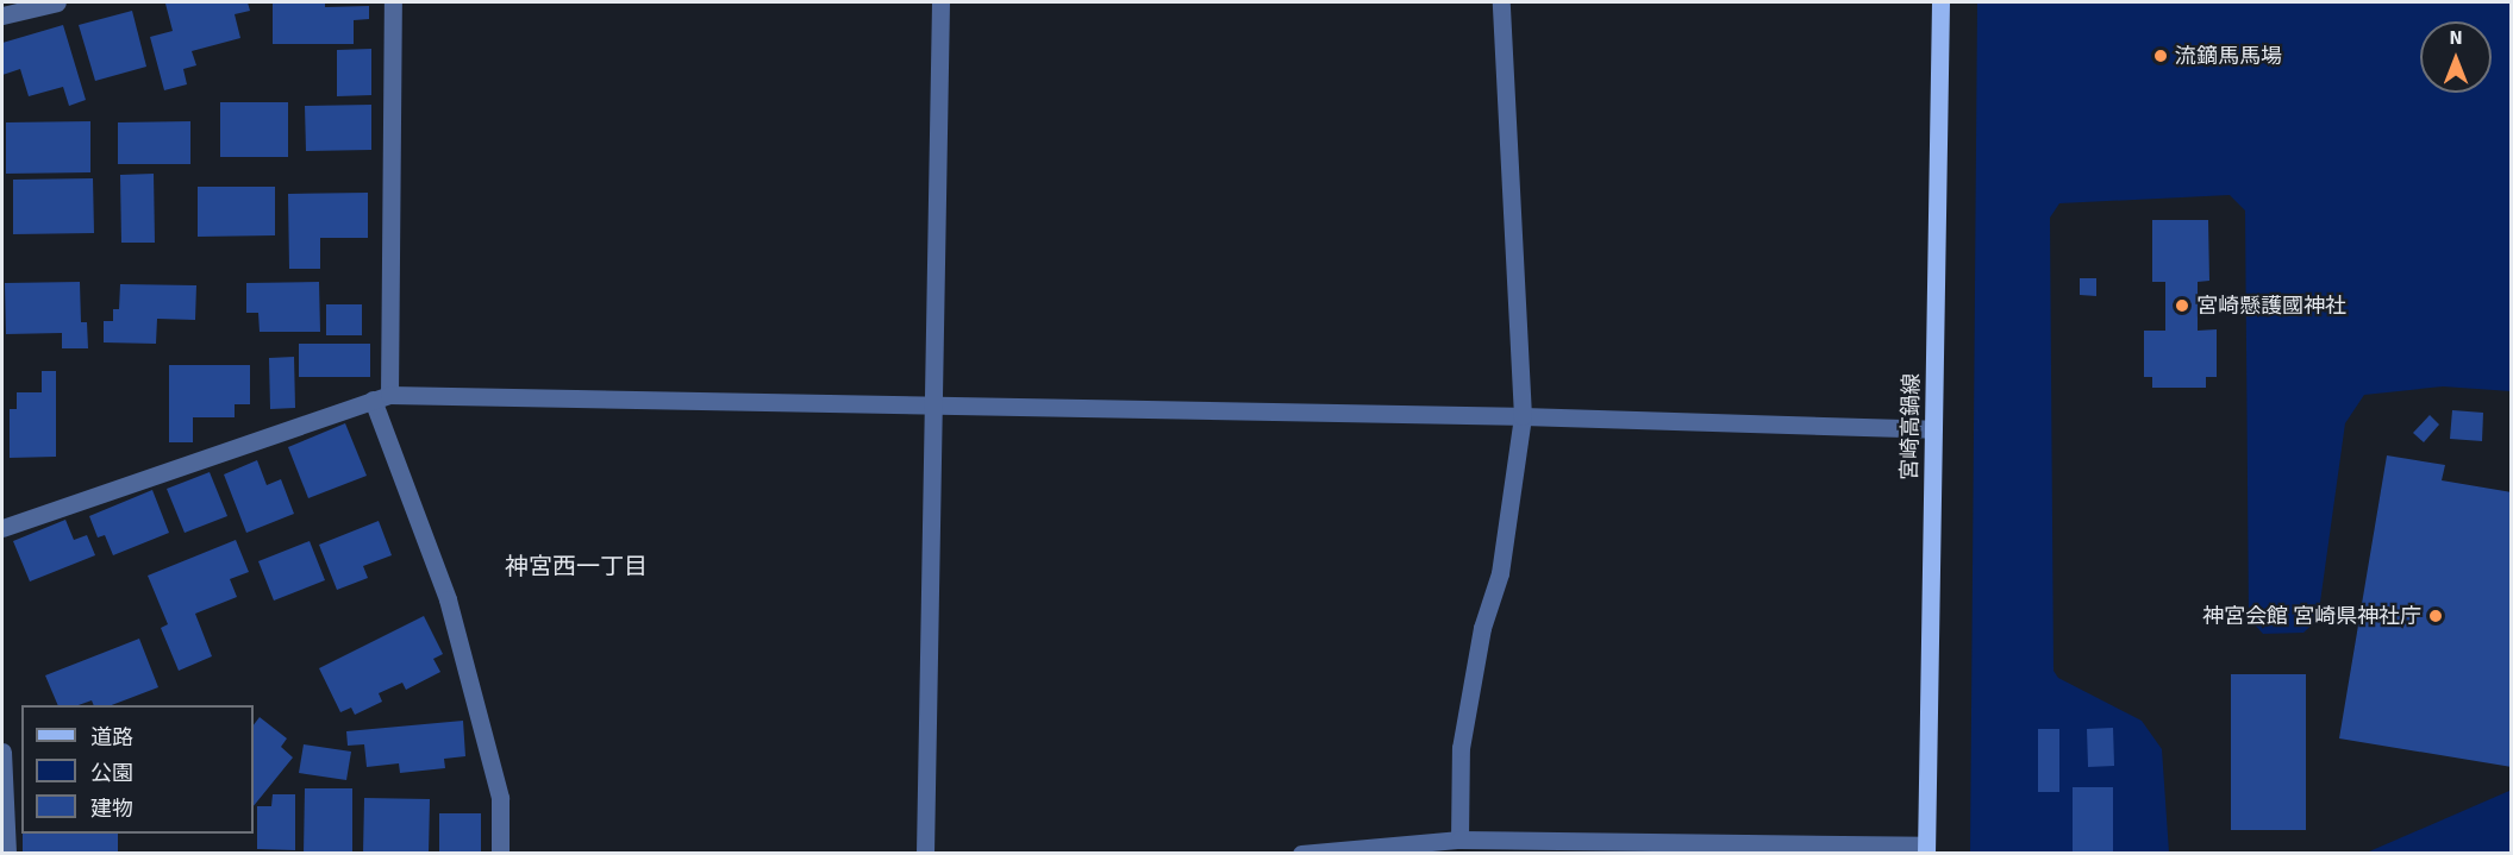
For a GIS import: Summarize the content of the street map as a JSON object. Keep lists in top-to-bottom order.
{
  "streets": {
    "main road": ["宮崎高鍋線"]
  },
  "districts": ["神宮西一丁目"],
  "places": ["流鏑馬馬場", "宮崎懸護國神社", "神宮会館 宮崎県神社庁"],
  "legend": ["道路", "公園", "建物"],
  "north": "top"
}
